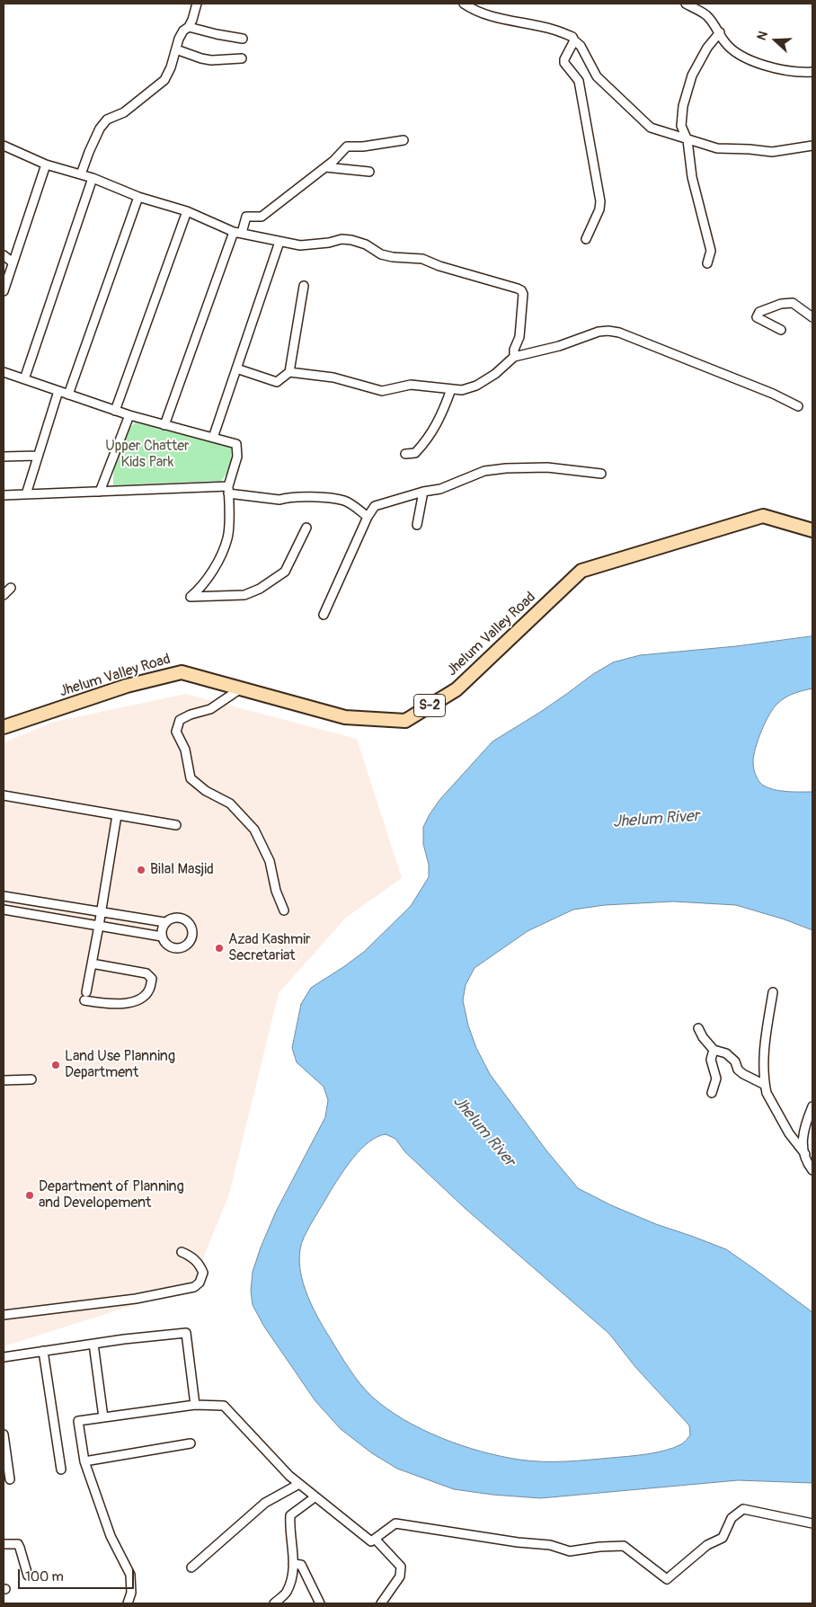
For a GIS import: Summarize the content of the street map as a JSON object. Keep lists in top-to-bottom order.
{
  "streets": {
    "highway": ["Jhelum Valley Road", "S-2"]
  },
  "water": ["Jhelum River"],
  "parks": ["Upper Chatter Kids Park"],
  "places": [
    "Bilal Masjid",
    "Azad Kashmir Secretariat",
    "Land Use Planning Department",
    "Department of Planning and Developement"
  ],
  "scale_bar": "100 m",
  "north": "left"
}
